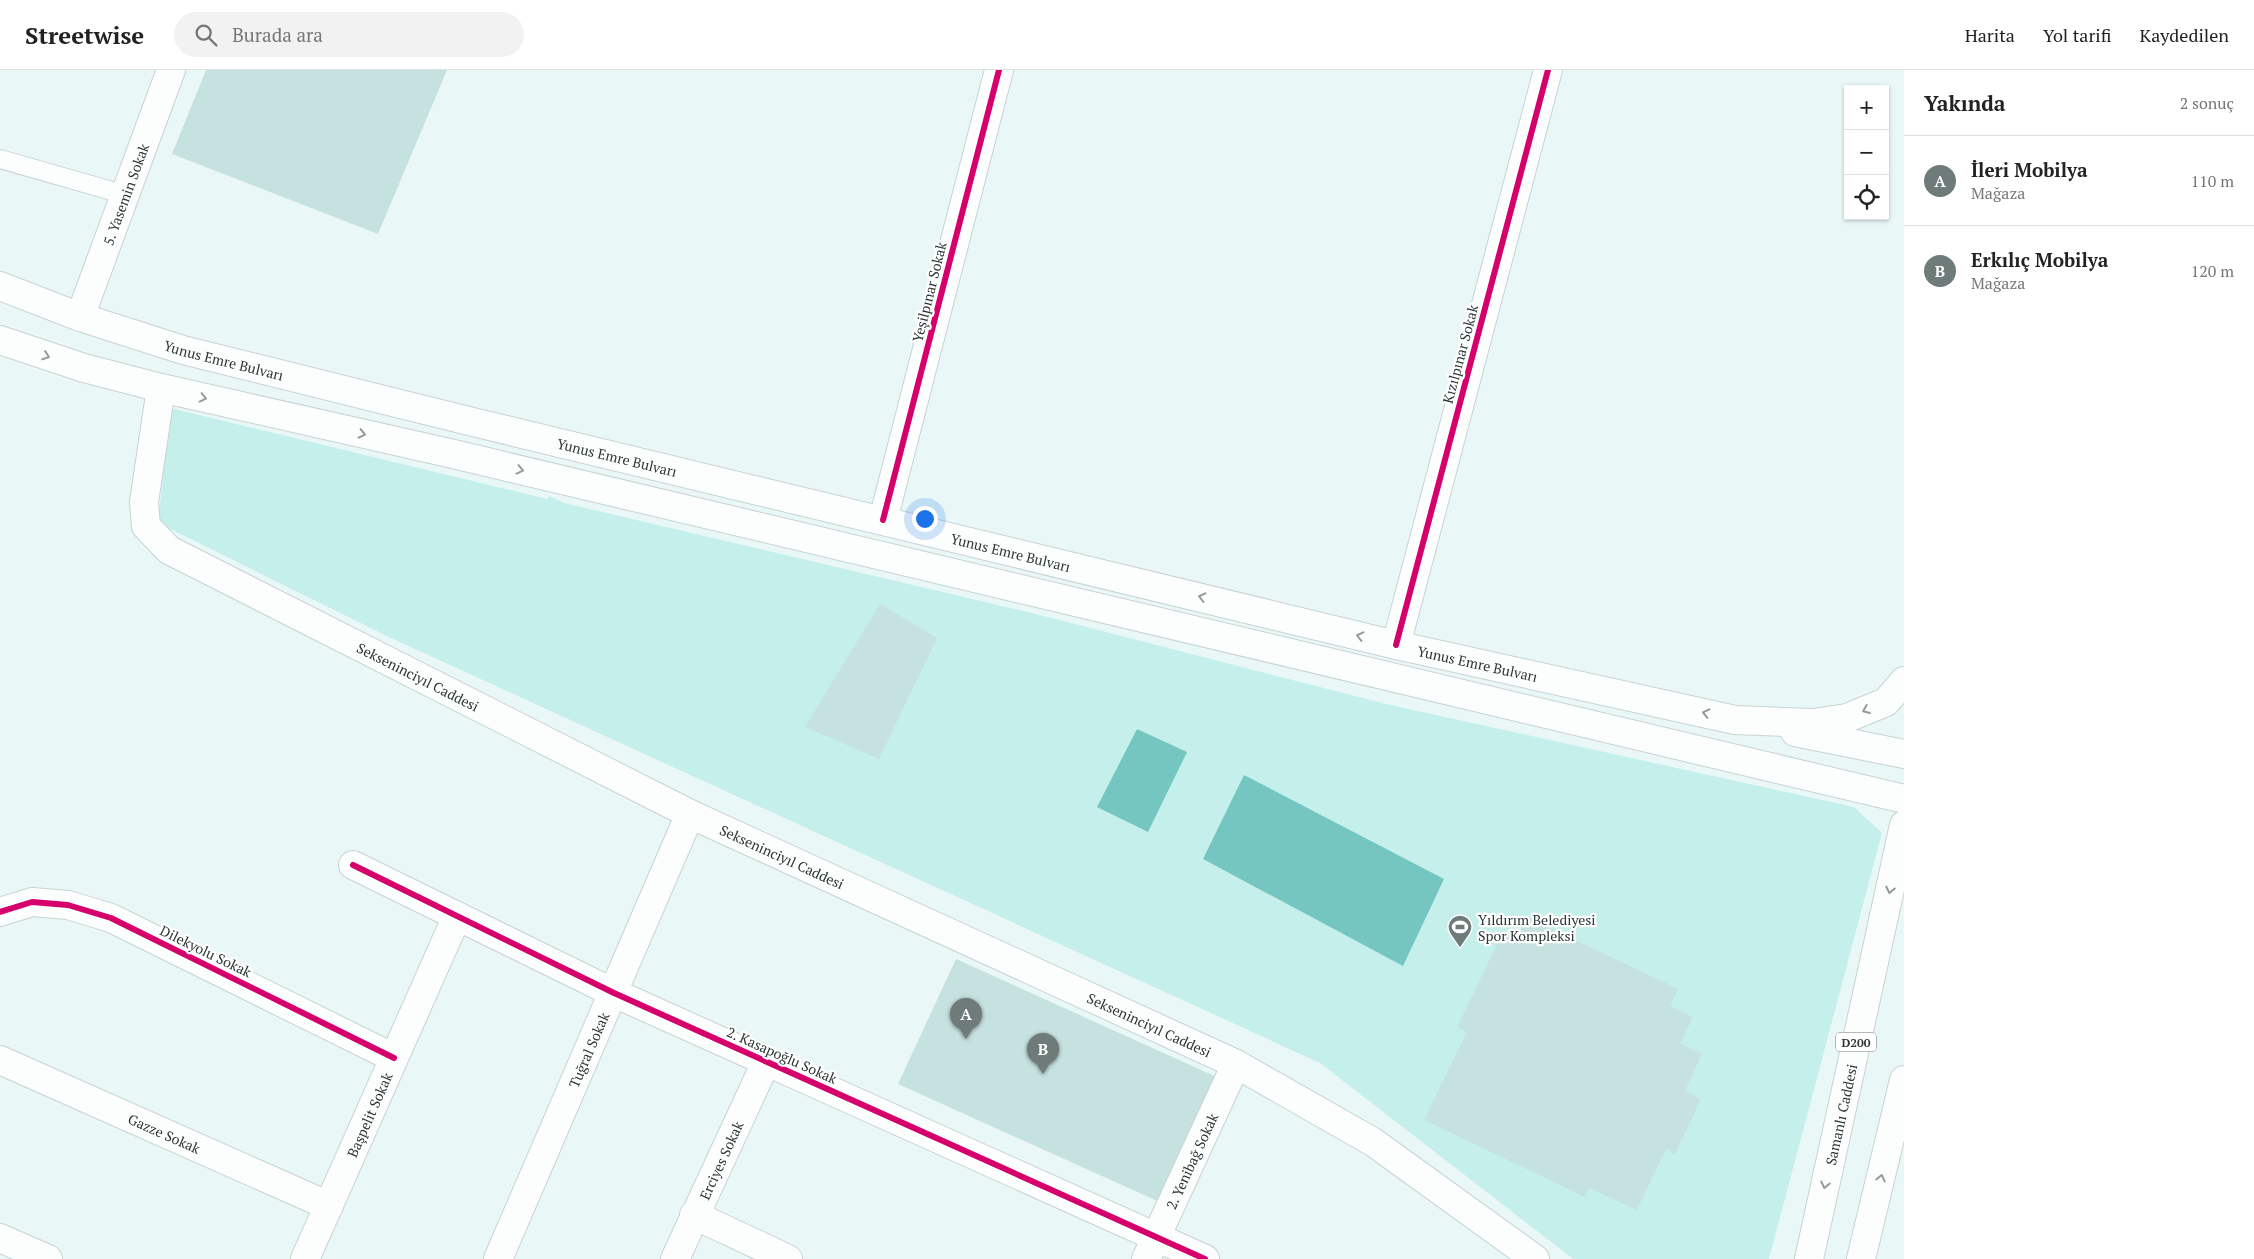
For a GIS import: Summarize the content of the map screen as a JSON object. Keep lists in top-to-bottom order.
{
  "streets": {
    "main road": [
      "5. Yasemin Sokak",
      "Yeşilpınar Sokak",
      "Kızılpınar Sokak",
      "Yunus Emre Bulvarı",
      "Sekseninciyıl Caddesi",
      "Dilekyolu Sokak",
      "D200",
      "Tuğral Sokak",
      "2. Kasapoğlu Sokak",
      "Başpelit Sokak",
      "Samanlı Caddesi",
      "Gazze Sokak",
      "Erciyes Sokak",
      "2. Yenibağ Sokak"
    ]
  },
  "crossings": [
    ["5. Yasemin Sokak", "Yunus Emre Bulvarı"],
    ["Yeşilpınar Sokak", "Yunus Emre Bulvarı"],
    ["Kızılpınar Sokak", "Yunus Emre Bulvarı"],
    ["Sekseninciyıl Caddesi", "Tuğral Sokak"],
    ["Sekseninciyıl Caddesi", "2. Yenibağ Sokak"],
    ["Dilekyolu Sokak", "Başpelit Sokak"],
    ["Tuğral Sokak", "2. Kasapoğlu Sokak"],
    ["2. Kasapoğlu Sokak", "Başpelit Sokak"],
    ["2. Kasapoğlu Sokak", "Erciyes Sokak"],
    ["2. Kasapoğlu Sokak", "2. Yenibağ Sokak"],
    ["Başpelit Sokak", "Gazze Sokak"]
  ],
  "places": {
    "sports": ["Yıldırım Belediyesi Spor Kompleksi"]
  },
  "page": {
    "header": "Streetwise",
    "search": "Burada ara",
    "nav": ["Harita", "Yol tarifi", "Kaydedilen"],
    "heading": ["Yakında", "2 sonuç"],
    "map_buttons": ["+", "−"],
    "list": [
      {
        "mark": "A",
        "name": "İleri Mobilya",
        "note": "Mağaza",
        "value": "110 m"
      },
      {
        "mark": "B",
        "name": "Erkılıç Mobilya",
        "note": "Mağaza",
        "value": "120 m"
      }
    ],
    "pins": ["A", "B"]
  }
}
